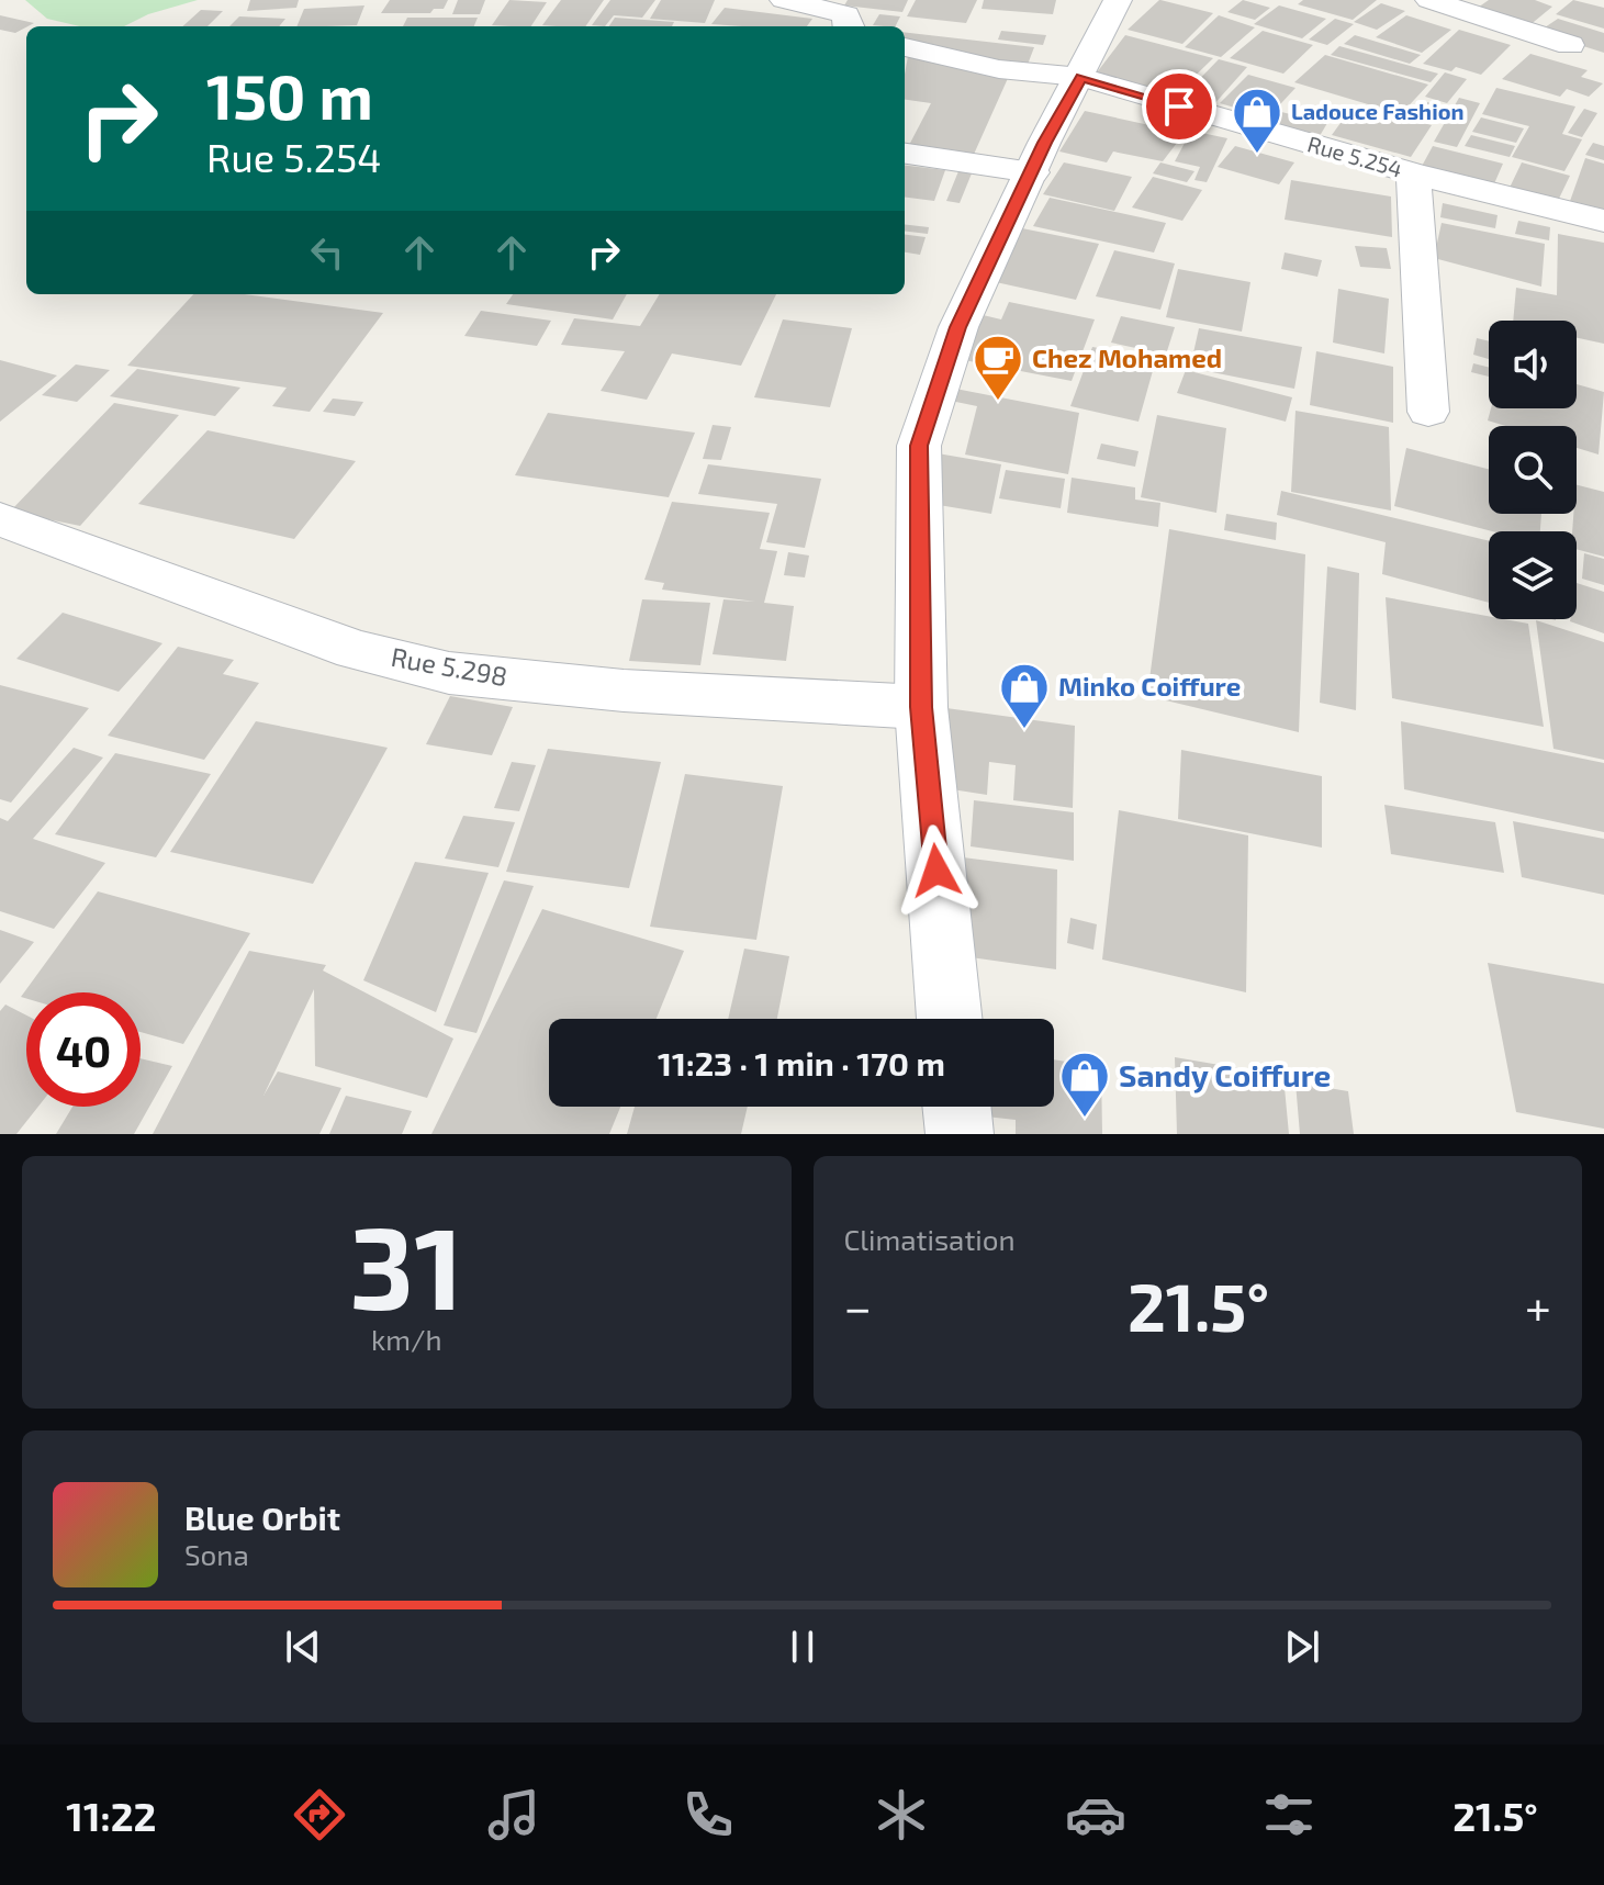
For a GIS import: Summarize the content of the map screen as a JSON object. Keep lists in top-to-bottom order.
{
  "streets": {
    "street": ["Rue 5.254", "Rue 5.298"]
  },
  "places": {
    "shop": ["Ladouce Fashion", "Minko Coiffure", "Sandy Coiffure"],
    "cafe": ["Chez Mohamed"]
  },
  "page": {
    "turn": ["150 m", "Rue 5.254"],
    "limit": "40",
    "trip": "11:23 · 1 min · 170 m",
    "tile": [
      ["31", "km/h"],
      "Climatisation"
    ],
    "heat": ["−", "21.5°", "+"],
    "song": ["Blue Orbit", "Sona"],
    "tabs": ["11:22", "21.5°"]
  }
}
